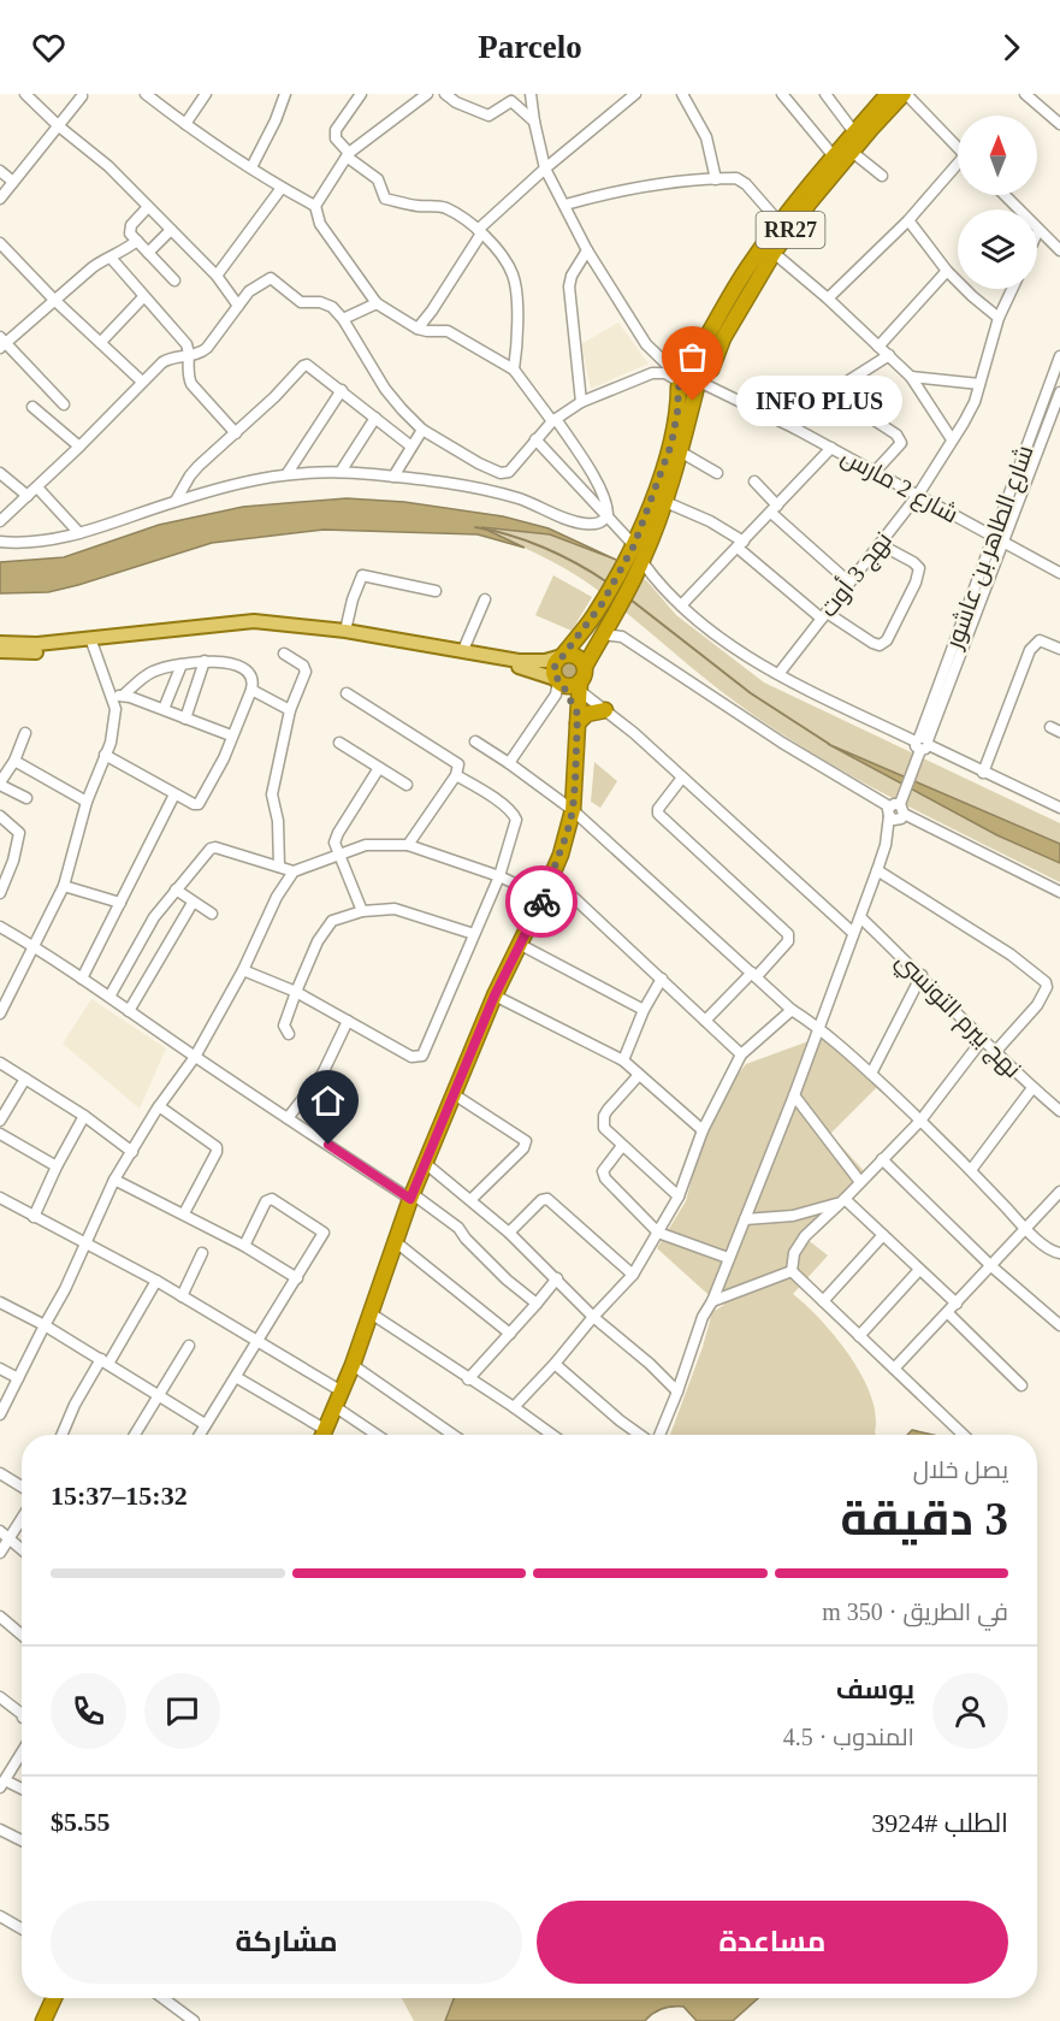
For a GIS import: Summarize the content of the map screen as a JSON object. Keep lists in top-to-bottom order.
{
  "streets": {
    "highway": ["RR27"],
    "street": [
      "شارع 2 مارس",
      "شارع الطاهر بن عاشور",
      "نهج 3 أوت",
      "نهج بيرم التونسي"
    ]
  },
  "crossings": [
    ["RR27", "شارع 2 مارس"],
    ["شارع 2 مارس", "شارع الطاهر بن عاشور"],
    ["شارع 2 مارس", "نهج 3 أوت"],
    ["شارع الطاهر بن عاشور", "نهج بيرم التونسي"]
  ],
  "places": ["INFO PLUS"],
  "north": "top",
  "page": {
    "header": "Parcelo",
    "bubble": "INFO PLUS",
    "heading": ["3 دقيقة", "يصل خلال", "15:32–15:37"],
    "panel": [
      "يوسف",
      "المندوب · 4.5",
      "الطلب #3924",
      "$5.55"
    ],
    "bar": "في الطريق · 350 m",
    "buttons": ["مساعدة", "مشاركة"]
  }
}
